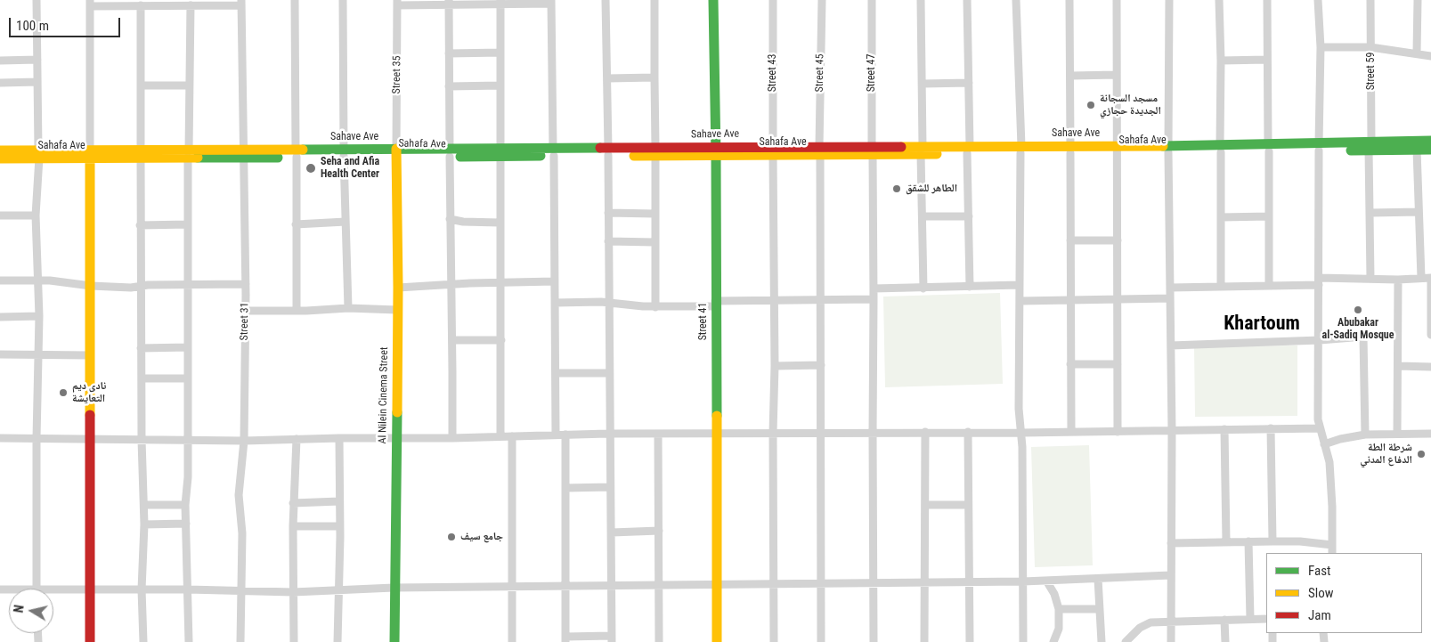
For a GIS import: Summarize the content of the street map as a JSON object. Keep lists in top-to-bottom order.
{
  "streets": {
    "main road": [
      "Sahave Ave",
      "Sahafa Ave",
      "Street 41",
      "Al Nilein Cinema Street"
    ],
    "street": [
      "Street 59",
      "Street 43",
      "Street 45",
      "Street 47",
      "Street 35",
      "Street 31"
    ]
  },
  "crossings": [
    ["Street 59", "Sahave Ave"],
    ["Street 43", "Sahave Ave"],
    ["Street 45", "Sahave Ave"],
    ["Street 47", "Sahave Ave"],
    ["Street 35", "Sahave Ave"],
    ["Street 35", "Al Nilein Cinema Street"],
    ["Sahave Ave", "Sahafa Ave"],
    ["Sahave Ave", "Street 31"],
    ["Sahave Ave", "Street 41"],
    ["Sahave Ave", "Al Nilein Cinema Street"]
  ],
  "districts": ["Khartoum"],
  "places": [
    "مسجد السجانة الجديدة حجازي",
    "Seha and Afia Health Center",
    "الطاهر للشقق",
    "Abubakar al-Sadiq Mosque",
    "نادى ديم التعايشة",
    "شرطة الطة الدفاع المدني",
    "جامع سيف"
  ],
  "legend": ["Fast", "Slow", "Jam"],
  "scale_bar": "100 m",
  "north": "left"
}
